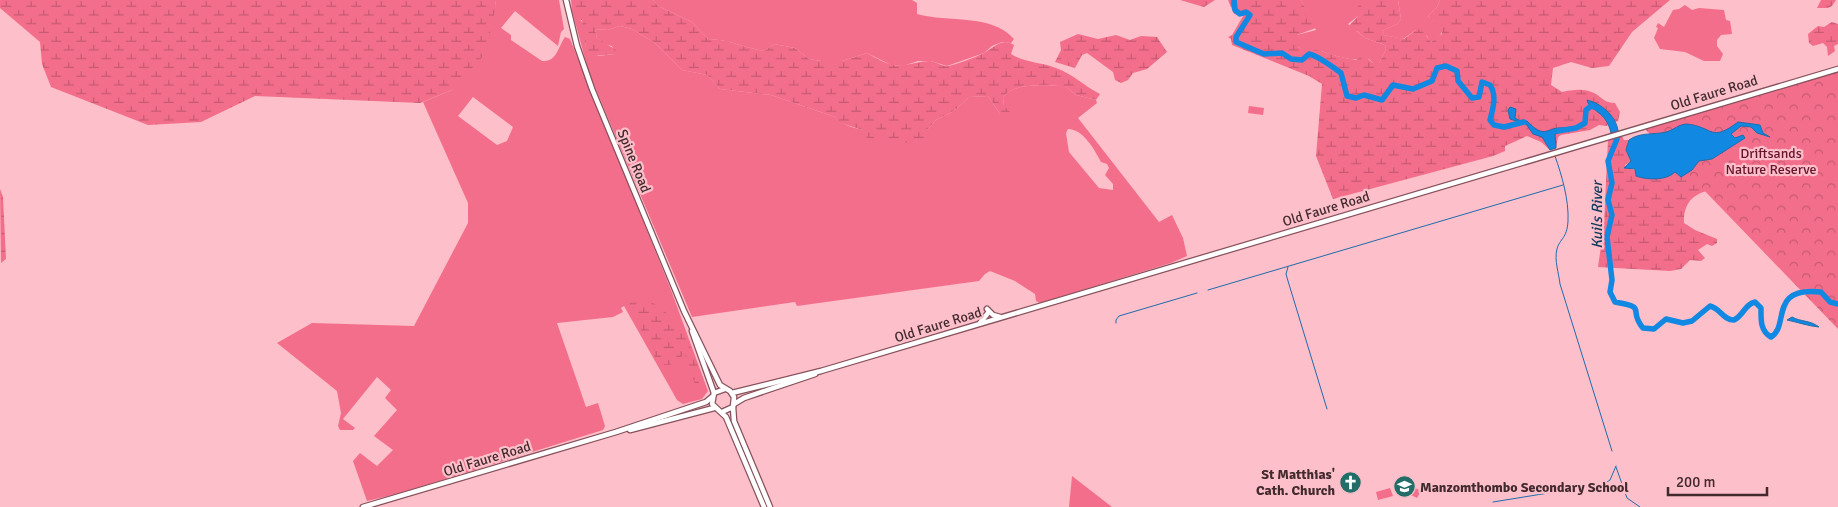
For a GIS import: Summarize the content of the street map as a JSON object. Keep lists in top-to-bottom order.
{
  "streets": {
    "main road": ["Old Faure Road", "Spine Road"]
  },
  "crossings": [
    ["Old Faure Road", "Spine Road"]
  ],
  "water": ["Kuils River"],
  "parks": ["Driftsands Nature Reserve"],
  "places": {
    "church": ["St Matthias' Cath. Church"],
    "school or university": ["Manzomthombo Secondary School"]
  },
  "scale_bar": "200 m"
}
